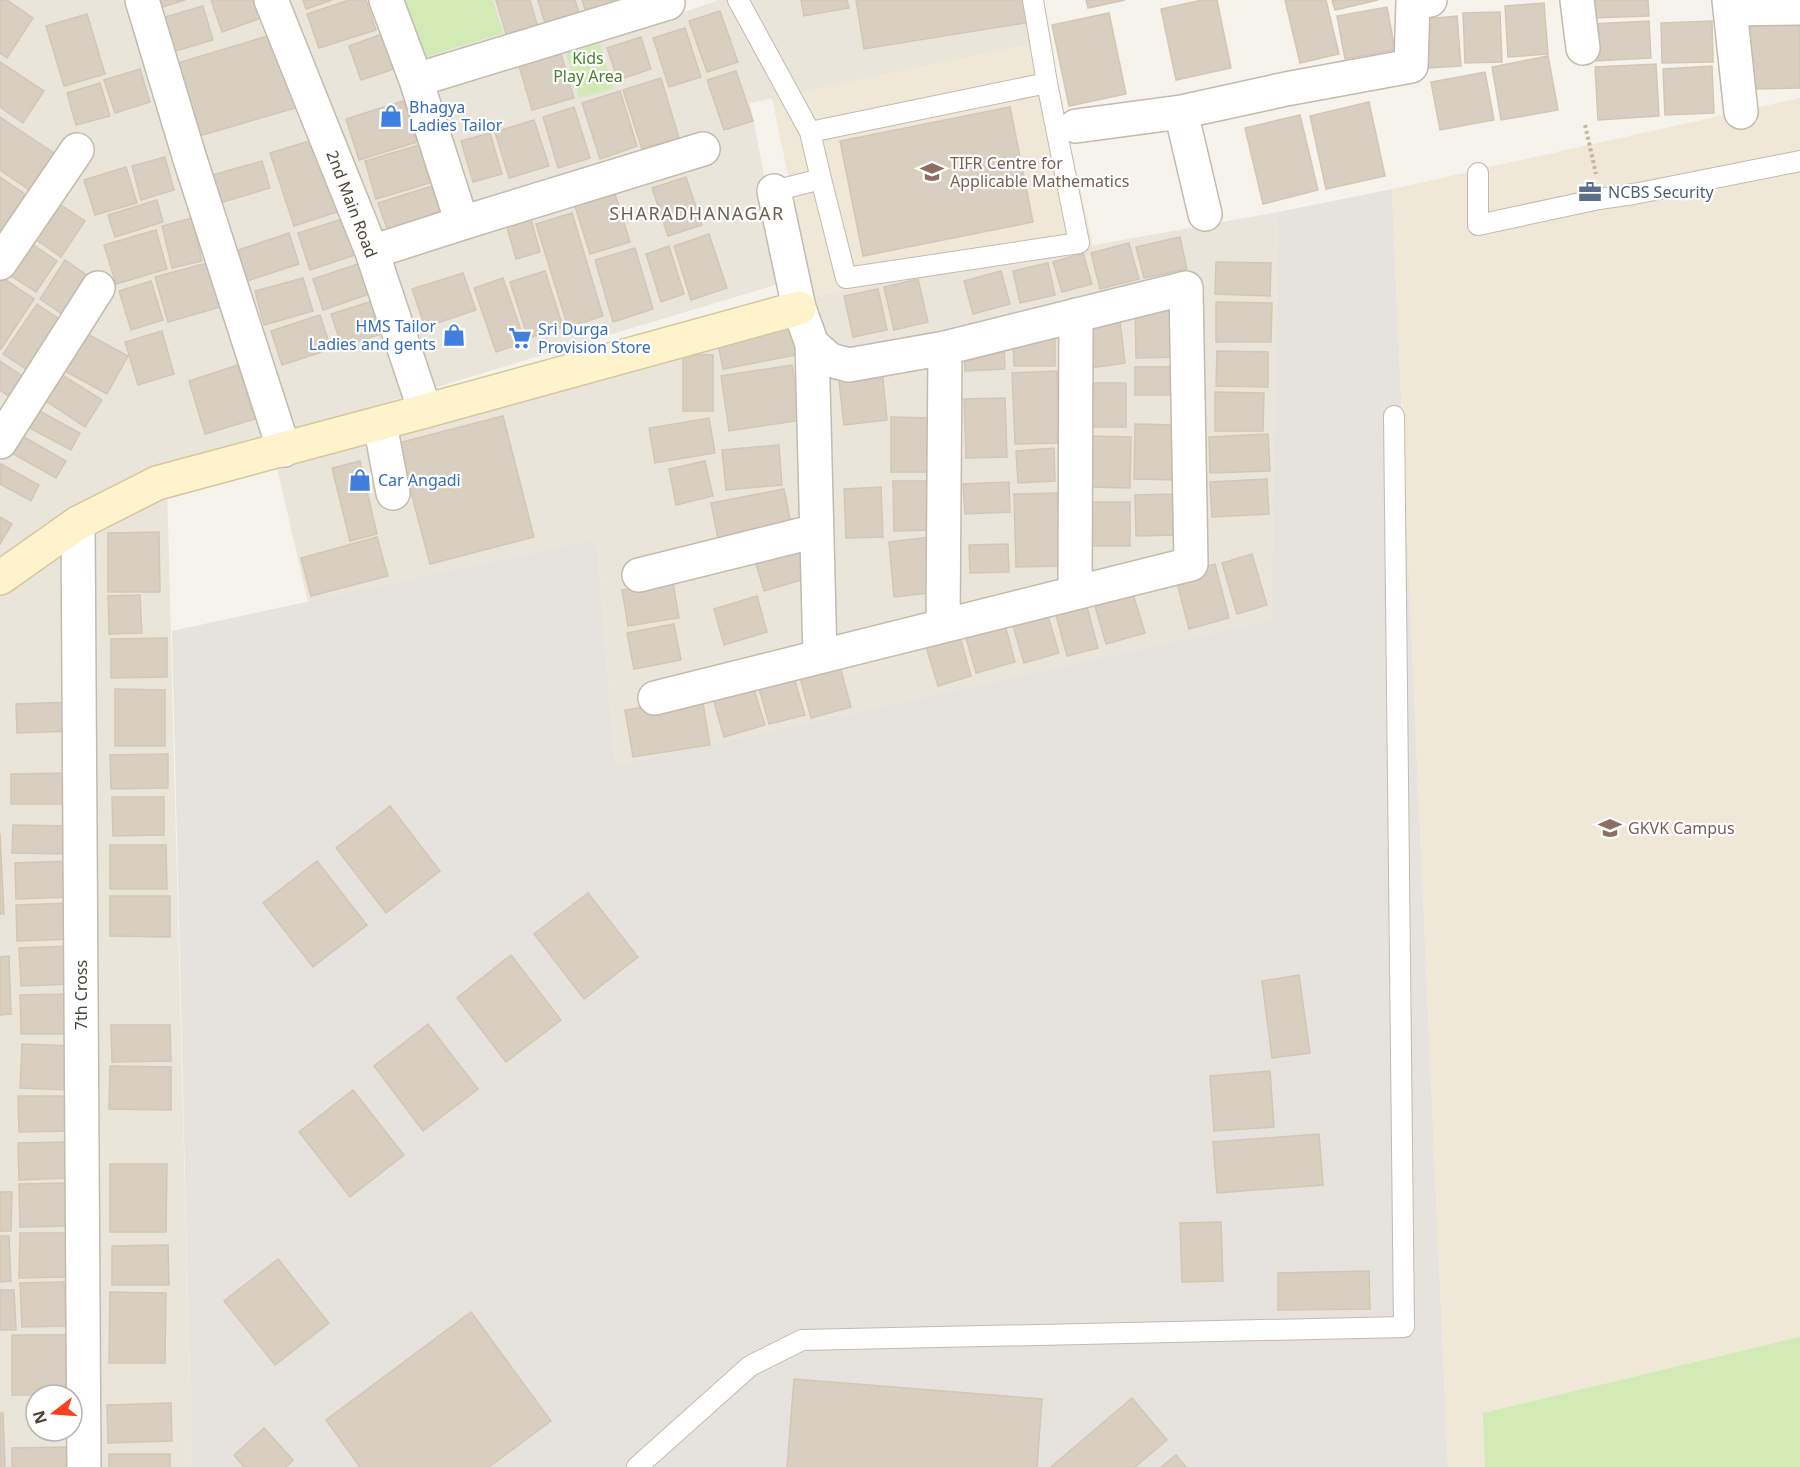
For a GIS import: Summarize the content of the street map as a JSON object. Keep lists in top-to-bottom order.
{
  "streets": {
    "street": ["2nd Main Road", "7th Cross"]
  },
  "districts": ["SHARADHANAGAR"],
  "parks": ["Kids Play Area"],
  "places": {
    "shop": ["Bhagya Ladies Tailor", "HMS Tailor Ladies and gents", "Car Angadi"],
    "school or university": ["TIFR Centre for Applicable Mathematics", "GKVK Campus"],
    "office": ["NCBS Security"],
    "supermarket": ["Sri Durga Provision Store"]
  },
  "north": "left"
}
